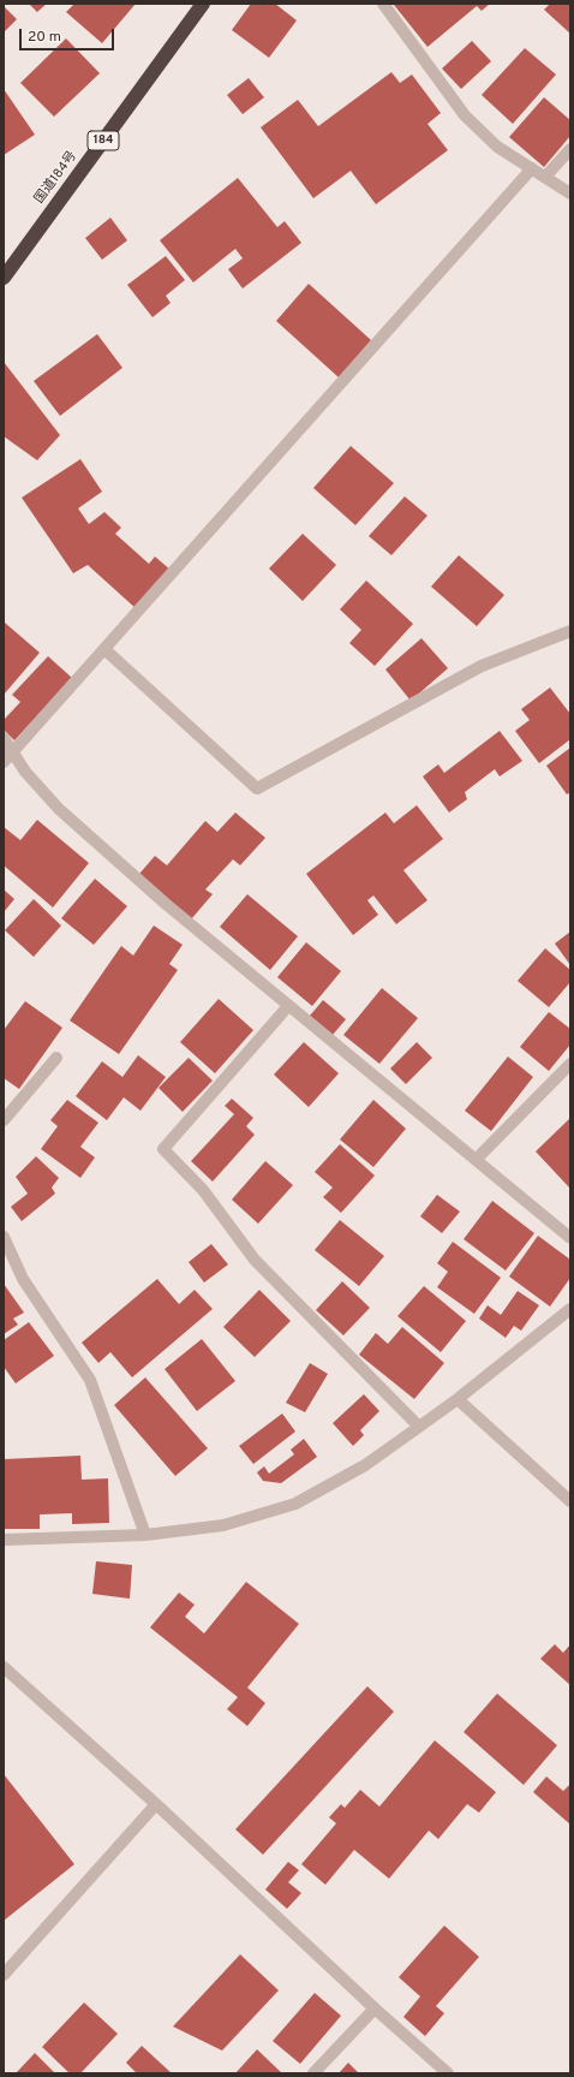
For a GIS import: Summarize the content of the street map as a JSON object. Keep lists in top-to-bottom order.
{
  "streets": {
    "highway": ["184", "国道184号"]
  },
  "scale_bar": "20 m"
}
